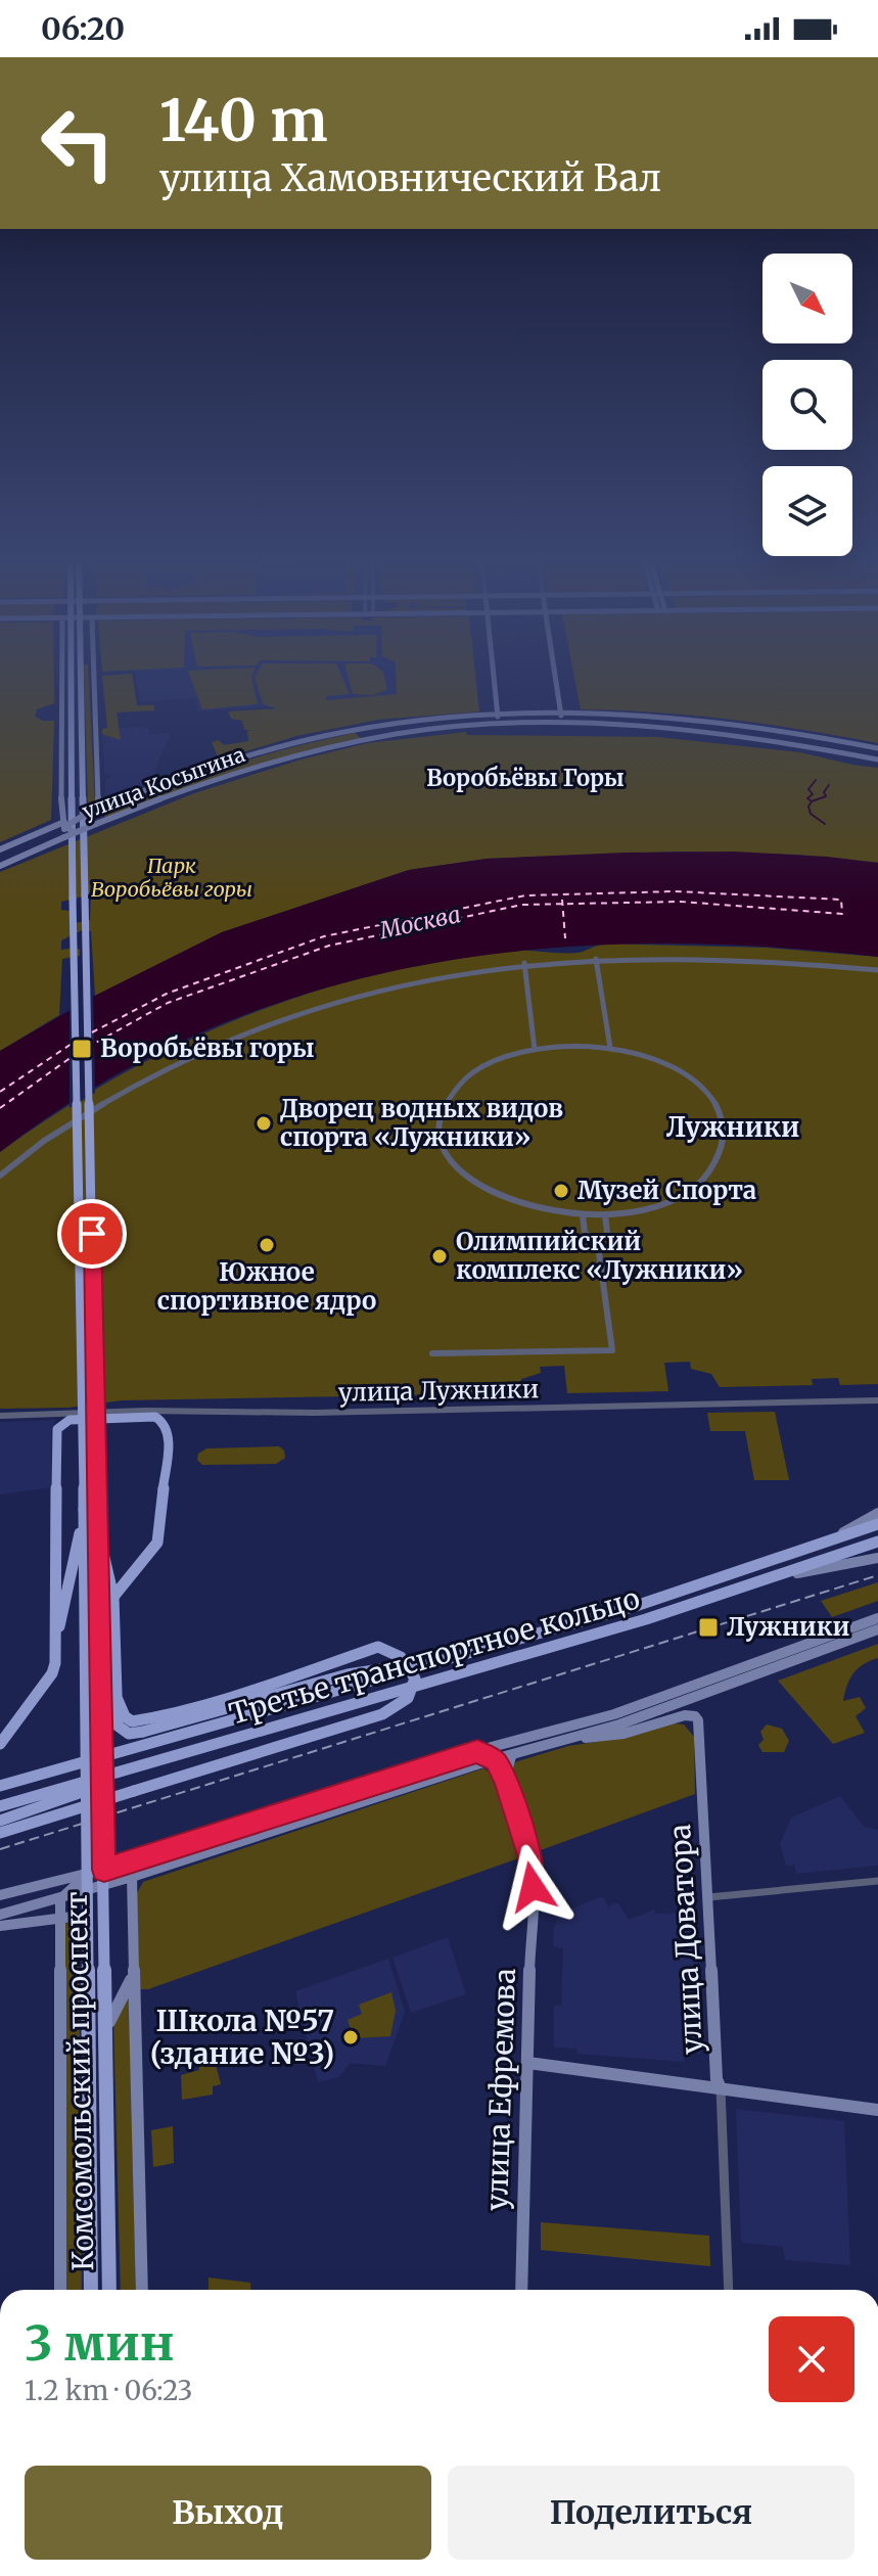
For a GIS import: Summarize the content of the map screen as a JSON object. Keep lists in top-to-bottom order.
{
  "streets": {
    "main road": [
      "улица Косыгина",
      "Третье транспортное кольцо",
      "улица Доватора",
      "Комсомольский проспект",
      "улица Ефремова"
    ],
    "street": ["улица Лужники"]
  },
  "districts": ["Воробьёвы Горы", "Лужники"],
  "water": ["Москва"],
  "parks": ["Парк Воробьёвы горы"],
  "places": {
    "transit": ["Воробьёвы горы", "Лужники"],
    "other": [
      "Дворец водных видов спорта «Лужники»",
      "Музей Спорта",
      "Южное спортивное ядро",
      "Олимпийский комплекс «Лужники»",
      "Школа №57 (здание №3)"
    ]
  },
  "north": "bottom right",
  "page": {
    "status": "06:20",
    "turn": ["140 m", "улица Хамовнический Вал"],
    "heading": ["3 мин", "1.2 km · 06:23"],
    "buttons": ["Выход", "Поделиться"]
  }
}
